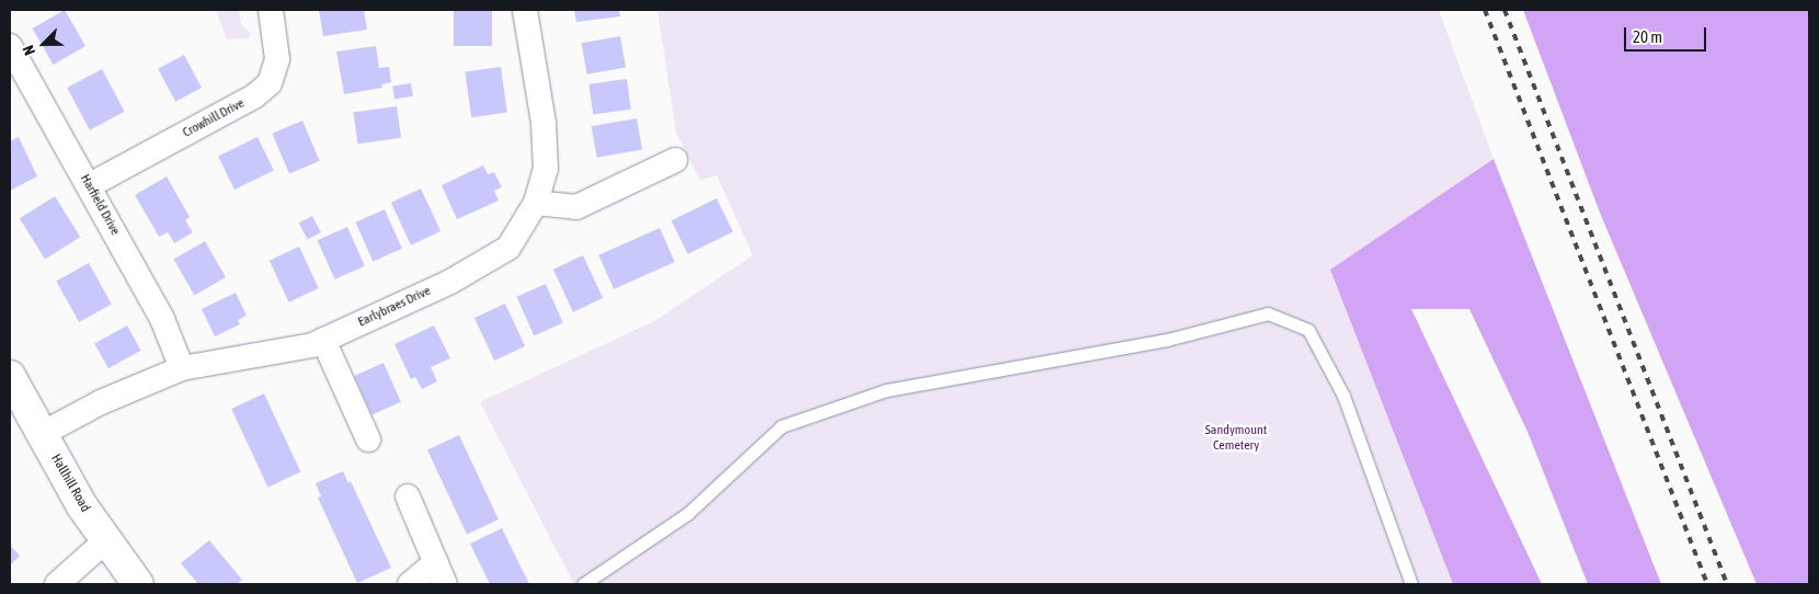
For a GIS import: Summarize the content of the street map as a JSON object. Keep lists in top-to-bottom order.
{
  "streets": {
    "street": [
      "Crowhill Drive",
      "Harfield Drive",
      "Earlybraes Drive",
      "Hallhill Road"
    ]
  },
  "crossings": [
    ["Crowhill Drive", "Harfield Drive"],
    ["Harfield Drive", "Earlybraes Drive"],
    ["Earlybraes Drive", "Hallhill Road"]
  ],
  "parks": ["Sandymount Cemetery"],
  "scale_bar": "20 m",
  "north": "bottom left"
}
